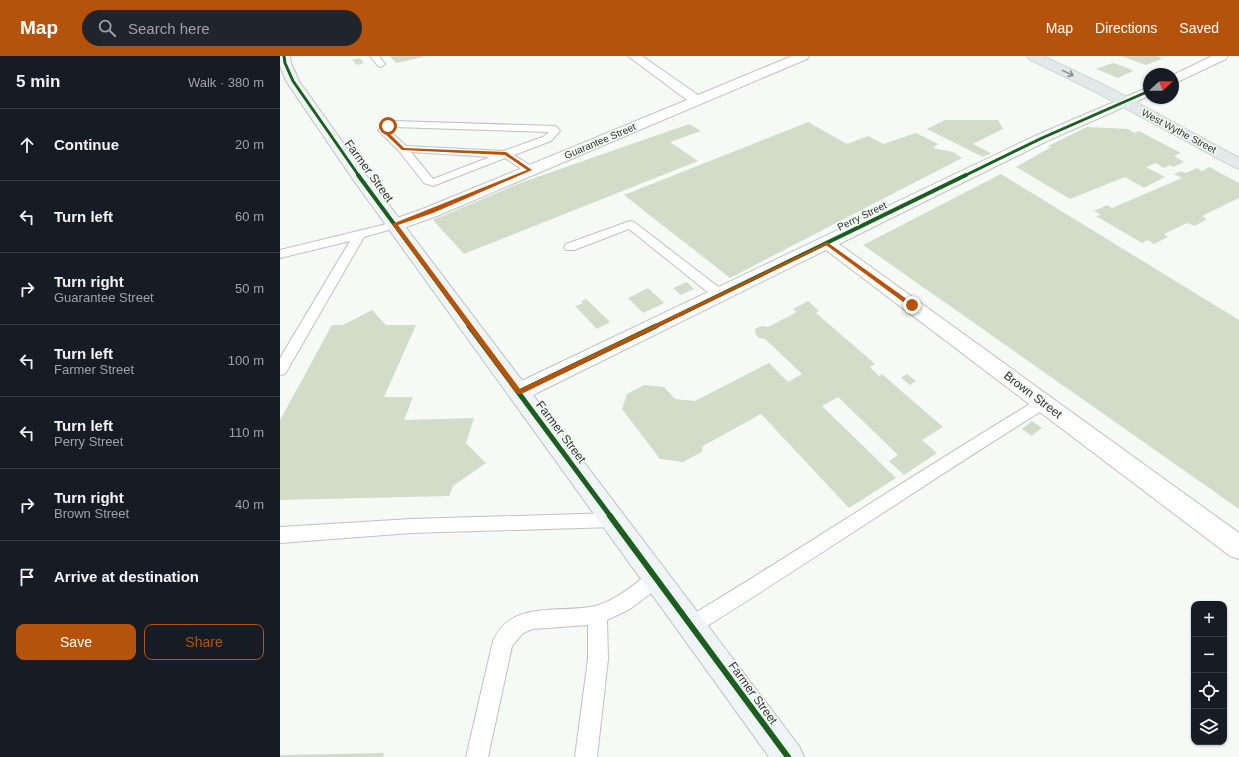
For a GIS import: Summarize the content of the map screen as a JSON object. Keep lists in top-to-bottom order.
{
  "streets": {
    "main road": ["West Wythe Street"],
    "street": [
      "Guarantee Street",
      "Farmer Street",
      "Perry Street",
      "Brown Street"
    ]
  },
  "crossings": [
    ["West Wythe Street", "Perry Street"],
    ["Guarantee Street", "Farmer Street"],
    ["Farmer Street", "Perry Street"],
    ["Perry Street", "Brown Street"]
  ],
  "one_way": ["West Wythe Street"],
  "north": "right",
  "page": {
    "header": "Map",
    "search": "Search here",
    "nav": ["Map", "Directions", "Saved"],
    "heading": ["5 min", "Walk · 380 m"],
    "list": [
      ["Continue", "20 m"],
      ["Turn left", "60 m"],
      ["Turn right", "Guarantee Street", "50 m"],
      ["Turn left", "Farmer Street", "100 m"],
      ["Turn left", "Perry Street", "110 m"],
      ["Turn right", "Brown Street", "40 m"],
      "Arrive at destination"
    ],
    "map_buttons": ["+", "−"],
    "buttons": ["Save", "Share"]
  }
}
